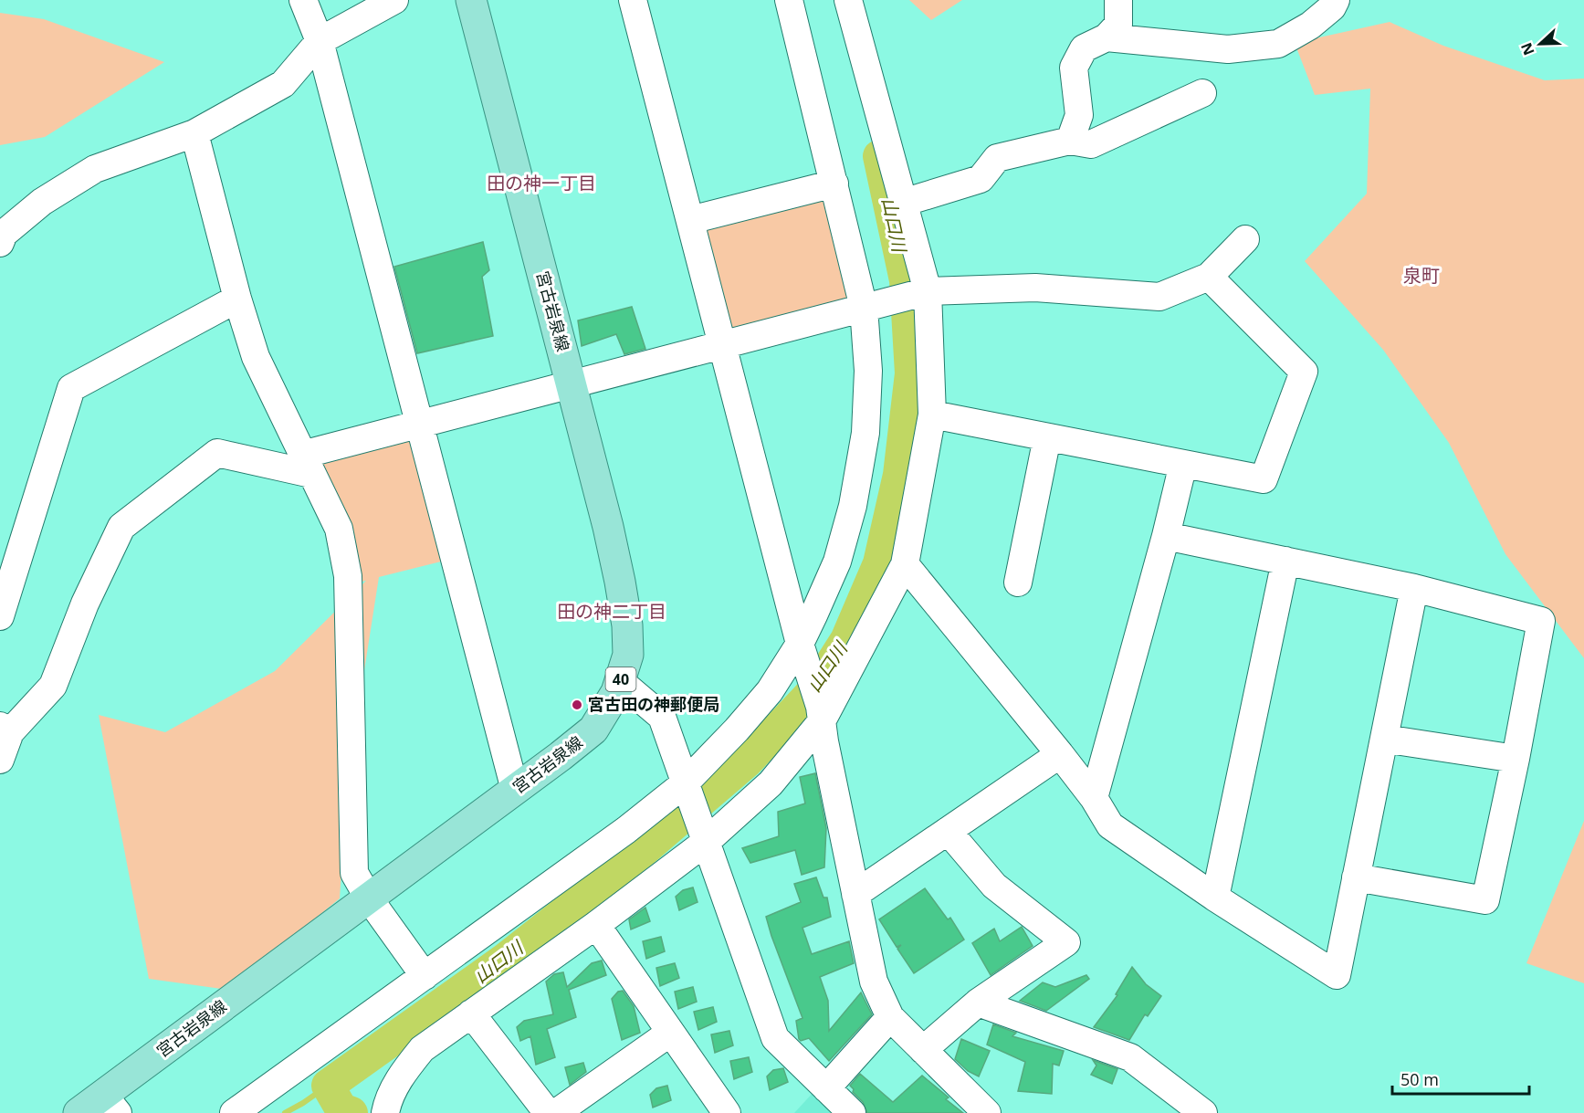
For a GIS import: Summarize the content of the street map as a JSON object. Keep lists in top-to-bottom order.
{
  "streets": {
    "main road": ["宮古岩泉線", "40"]
  },
  "districts": ["田の神一丁目", "泉町", "田の神二丁目"],
  "water": ["山口川"],
  "places": ["宮古田の神郵便局"],
  "scale_bar": "50 m",
  "north": "left"
}
